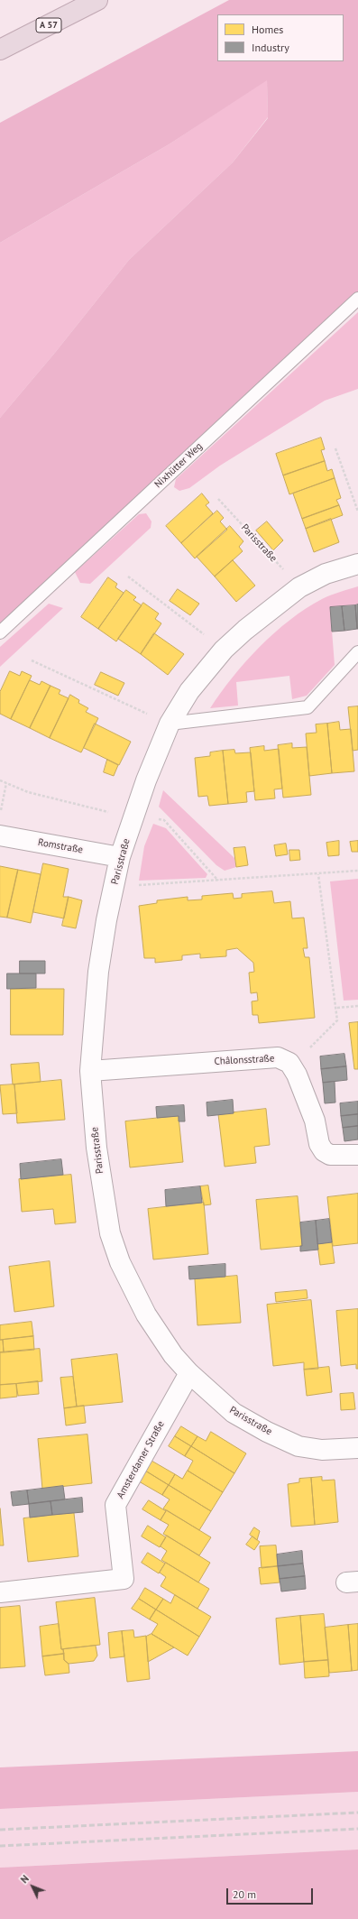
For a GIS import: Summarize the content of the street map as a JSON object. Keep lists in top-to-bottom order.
{
  "streets": {
    "highway": ["A 57"],
    "street": [
      "Parisstraße",
      "Romstraße",
      "Châlonsstraße",
      "Amsterdamer Straße"
    ],
    "lane": ["Nixhütter Weg"]
  },
  "crossings": [
    ["Parisstraße", "Romstraße"],
    ["Parisstraße", "Châlonsstraße"],
    ["Parisstraße", "Amsterdamer Straße"]
  ],
  "legend": ["Homes", "Industry"],
  "scale_bar": "20 m",
  "north": "top left"
}
